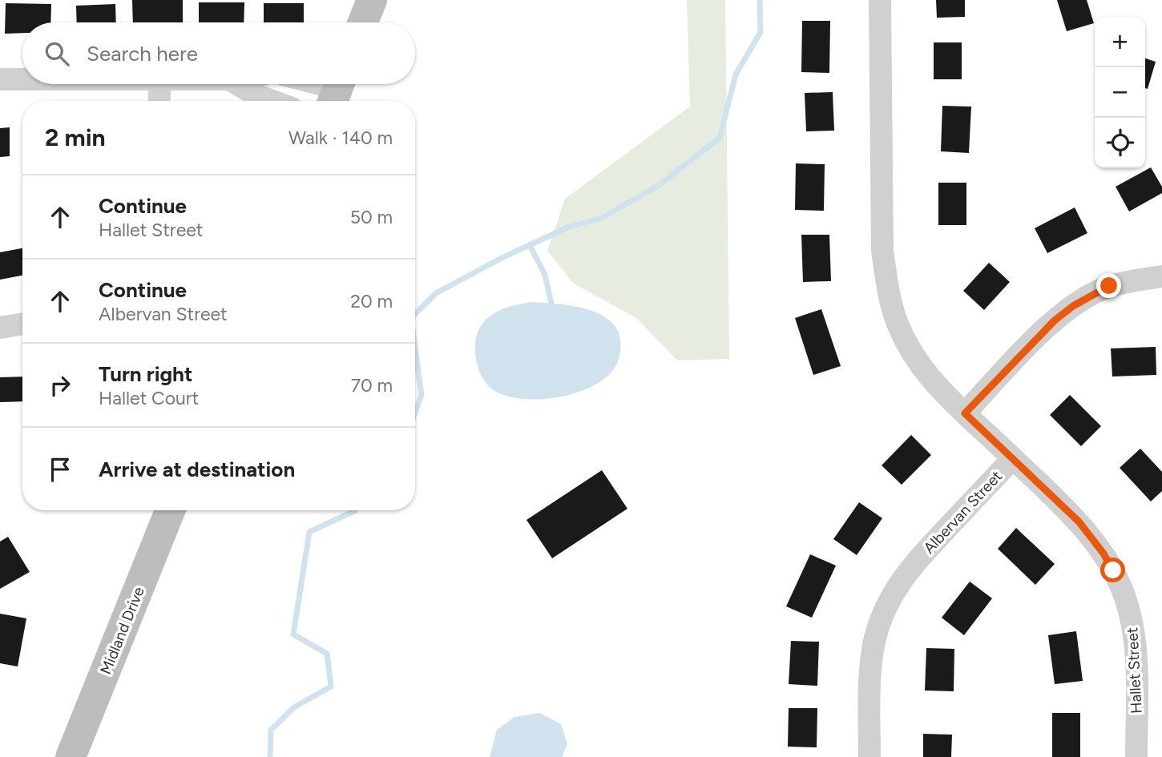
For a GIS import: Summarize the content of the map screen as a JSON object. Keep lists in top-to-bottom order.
{
  "streets": {
    "street": ["Albervan Street", "Midland Drive", "Hallet Street"]
  },
  "crossings": [
    ["Albervan Street", "Hallet Street"]
  ],
  "page": {
    "map_buttons": ["+", "−"],
    "search": "Search here",
    "heading": ["2 min", "Walk · 140 m"],
    "list": [
      ["Continue", "Hallet Street", "50 m"],
      ["Continue", "Albervan Street", "20 m"],
      ["Turn right", "Hallet Court", "70 m"],
      "Arrive at destination"
    ]
  }
}
